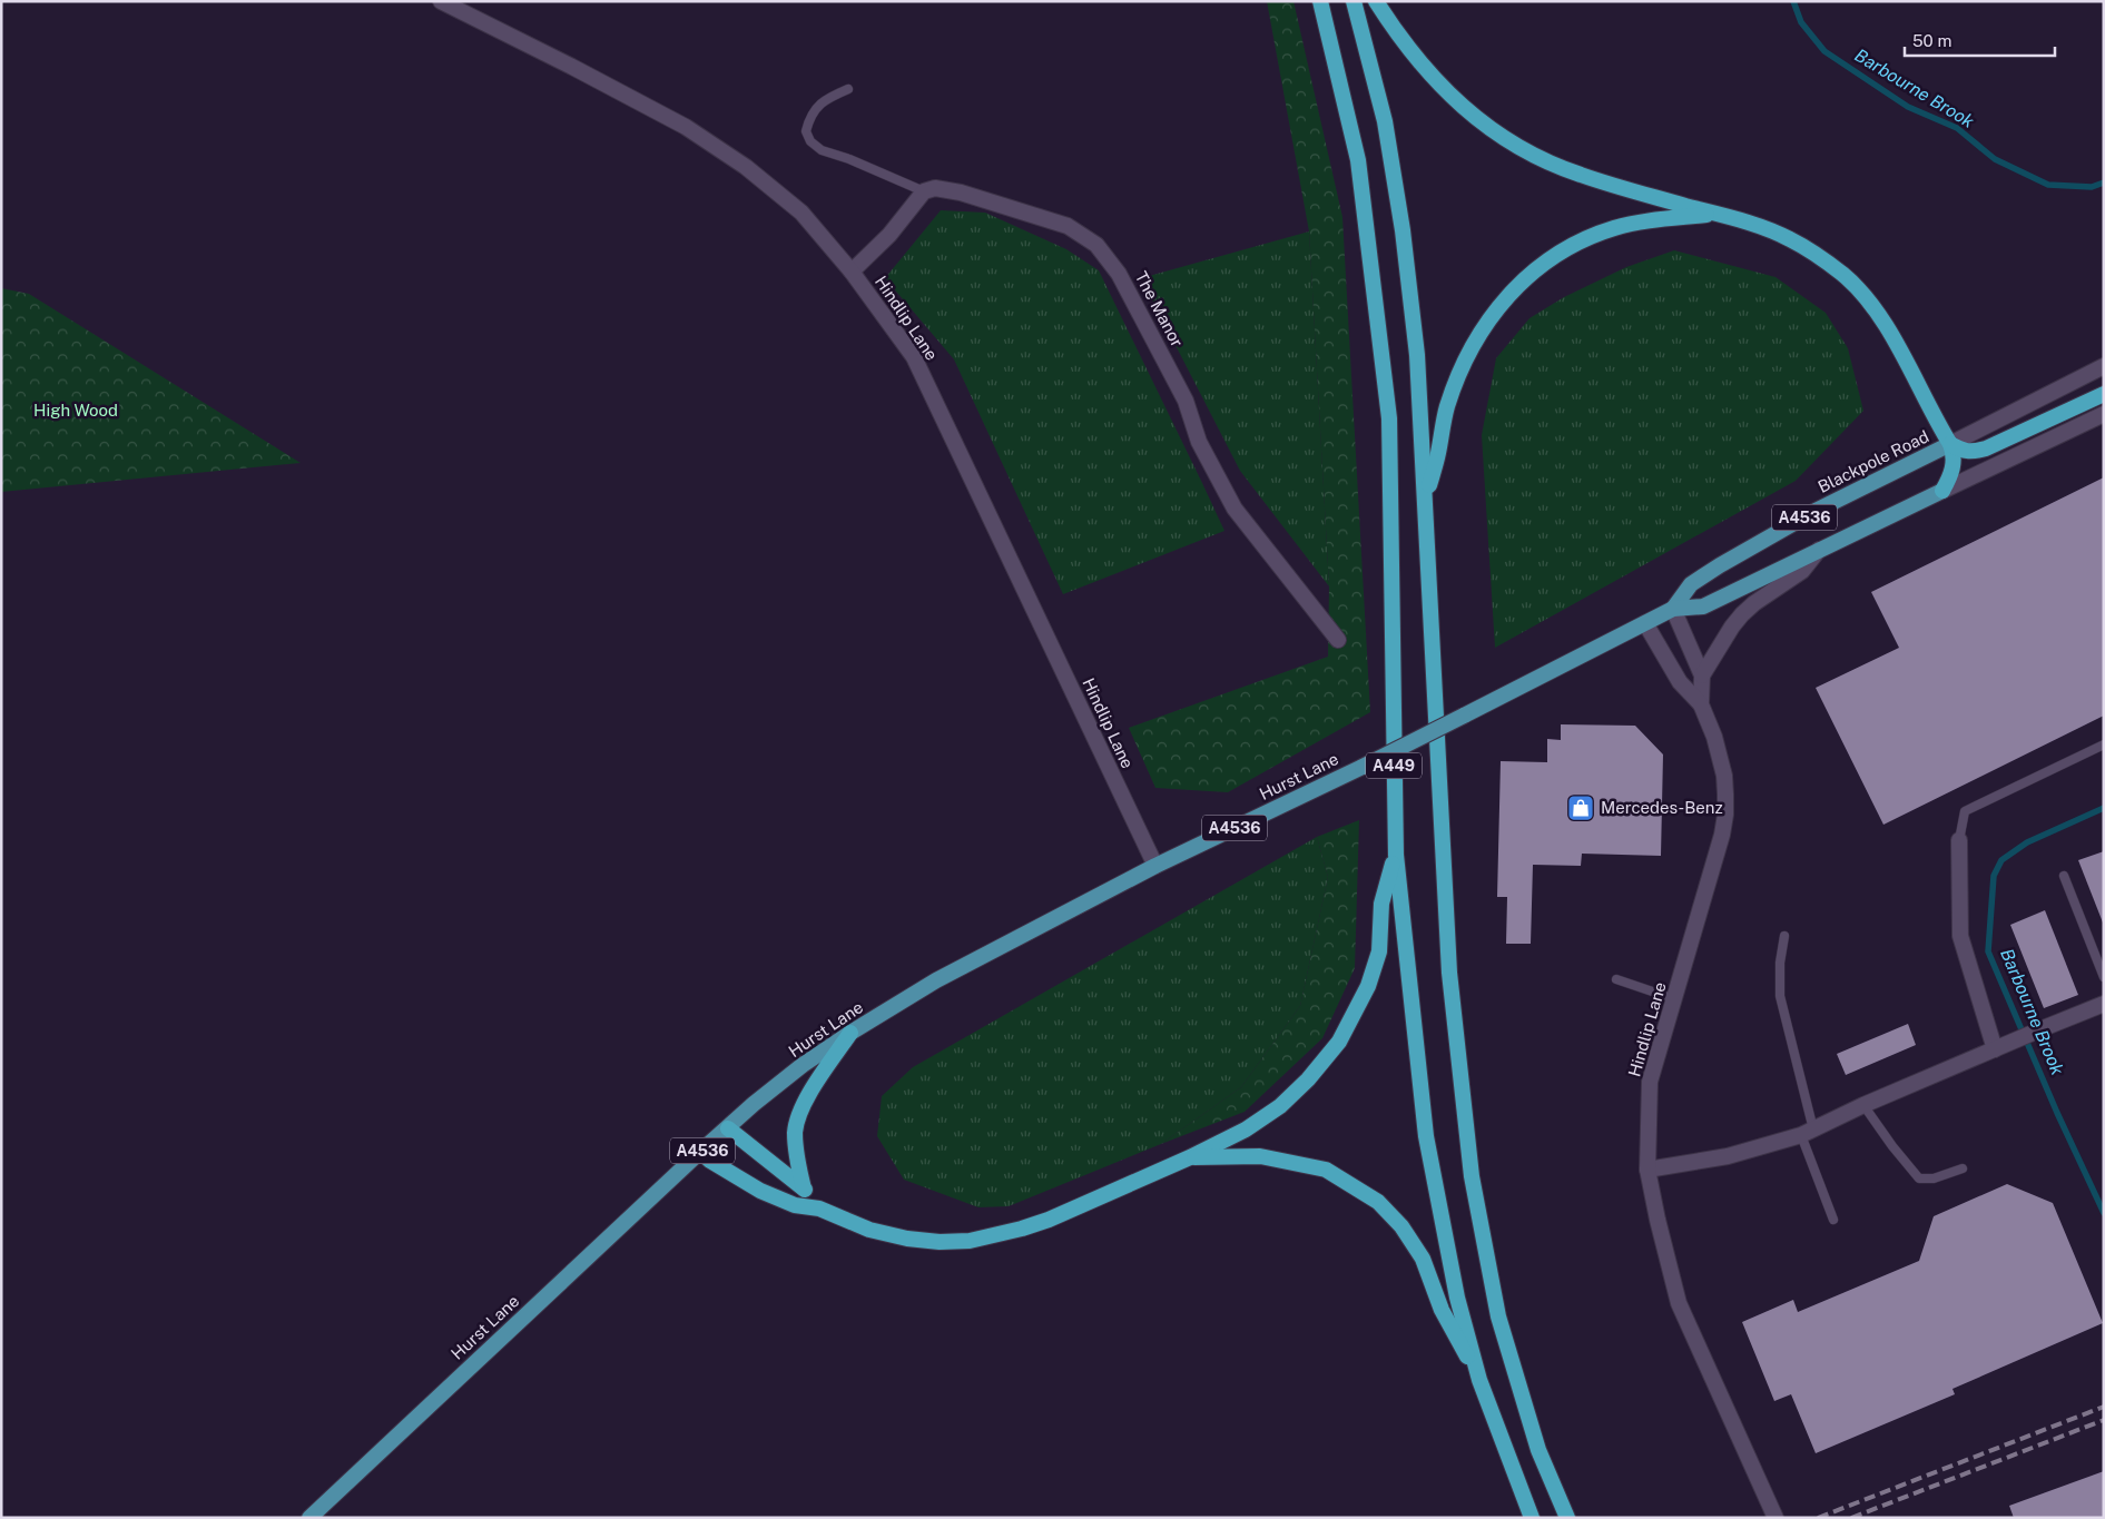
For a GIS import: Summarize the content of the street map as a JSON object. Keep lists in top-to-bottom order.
{
  "streets": {
    "highway": ["A449"],
    "main road": ["Blackpole Road", "A4536", "Hurst Lane"],
    "street": ["The Manor", "Hindlip Lane"]
  },
  "crossings": [
    ["Hindlip Lane", "Blackpole Road"],
    ["Hindlip Lane", "Hurst Lane"],
    ["Blackpole Road", "Hurst Lane"]
  ],
  "water": ["Barbourne Brook"],
  "parks": ["High Wood"],
  "places": {
    "shop": ["Mercedes-Benz"]
  },
  "scale_bar": "50 m"
}
